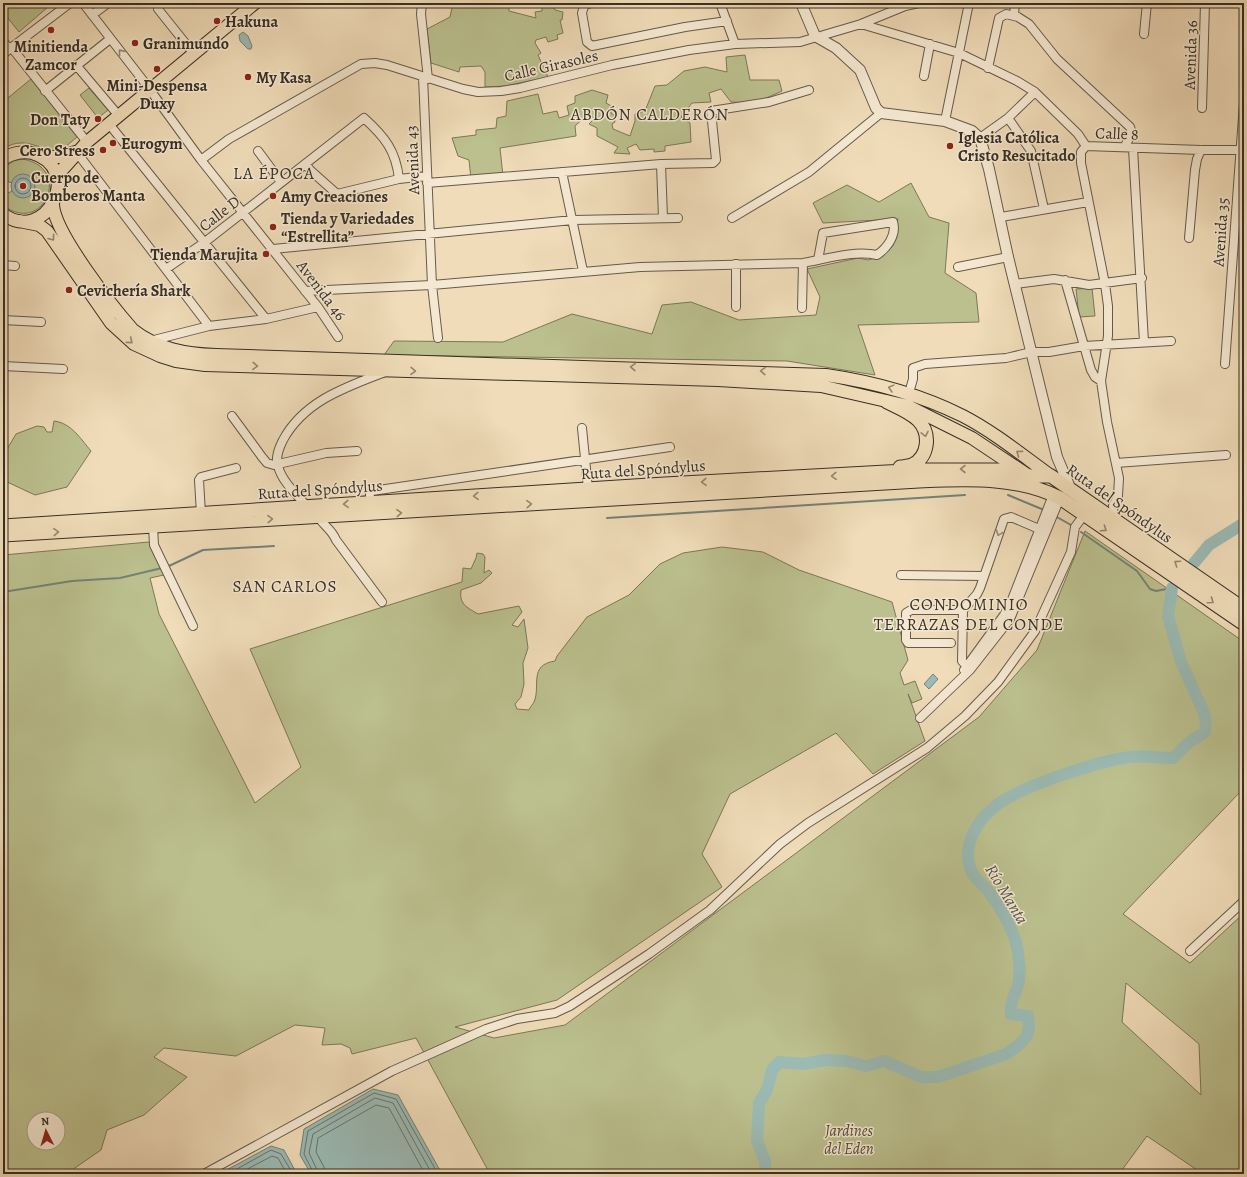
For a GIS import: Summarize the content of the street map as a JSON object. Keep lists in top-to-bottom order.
{
  "streets": {
    "highway": ["Ruta del Spóndylus"],
    "street": [
      "Avenida 36",
      "Calle Girasoles",
      "Calle 8",
      "Avenida 43",
      "Calle D",
      "Avenida 35",
      "Avenida 46"
    ]
  },
  "crossings": [
    ["Calle Girasoles", "Calle 8"],
    ["Calle Girasoles", "Avenida 43"],
    ["Calle Girasoles", "Avenida 46"],
    ["Calle 8", "Avenida 35"],
    ["Calle D", "Avenida 46"]
  ],
  "districts": [
    "ABDÓN CALDERÓN",
    "LA ÉPOCA",
    "SAN CARLOS",
    "CONDOMINIO TERRAZAS DEL CONDE"
  ],
  "water": ["Río Manta"],
  "parks": ["Jardines del Eden"],
  "places": [
    "Hakuna",
    "Minitienda Zamcor",
    "Granimundo",
    "Mini-Despensa Duxy",
    "My Kasa",
    "Don Taty",
    "Eurogym",
    "Iglesia Católica Cristo Resucitado",
    "Cero Stress",
    "Cuerpo de Bomberos Manta",
    "Amy Creaciones",
    "Tienda y Variedades “Estrellita”",
    "Tienda Marujita",
    "Cevichería Shark"
  ],
  "north": "top"
}
